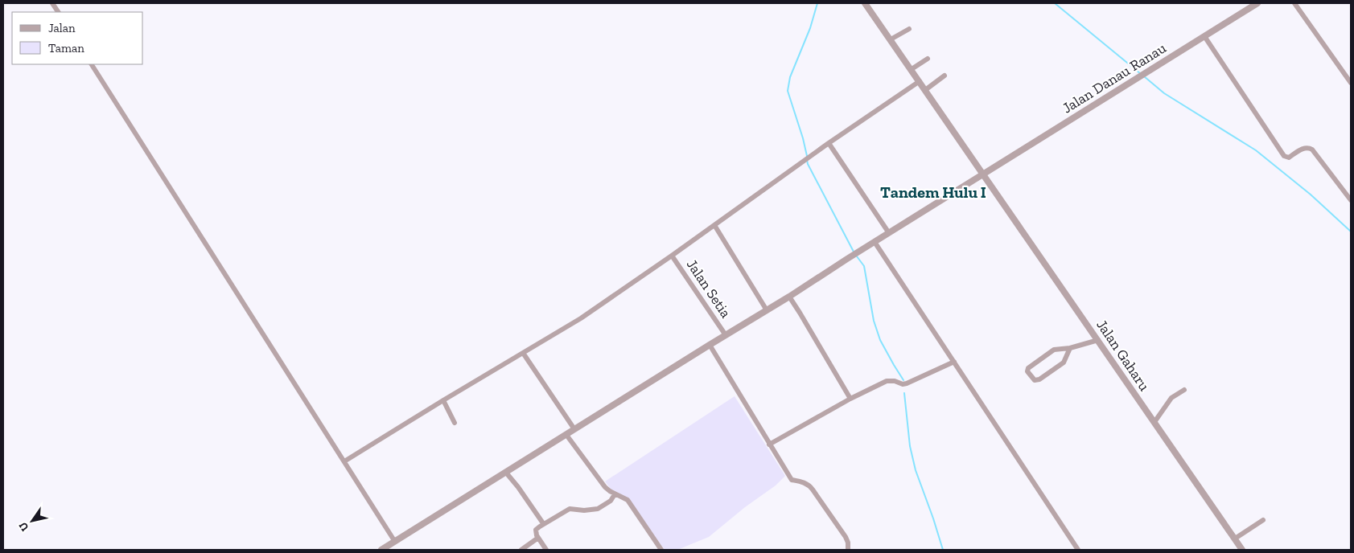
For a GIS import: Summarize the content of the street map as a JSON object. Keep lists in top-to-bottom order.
{
  "streets": {
    "street": ["Jalan Danau Ranau", "Jalan Setia", "Jalan Gaharu"]
  },
  "crossings": [
    ["Jalan Danau Ranau", "Jalan Setia"],
    ["Jalan Danau Ranau", "Jalan Gaharu"]
  ],
  "districts": ["Tandem Hulu I"],
  "legend": ["Jalan", "Taman"],
  "north": "bottom left"
}
